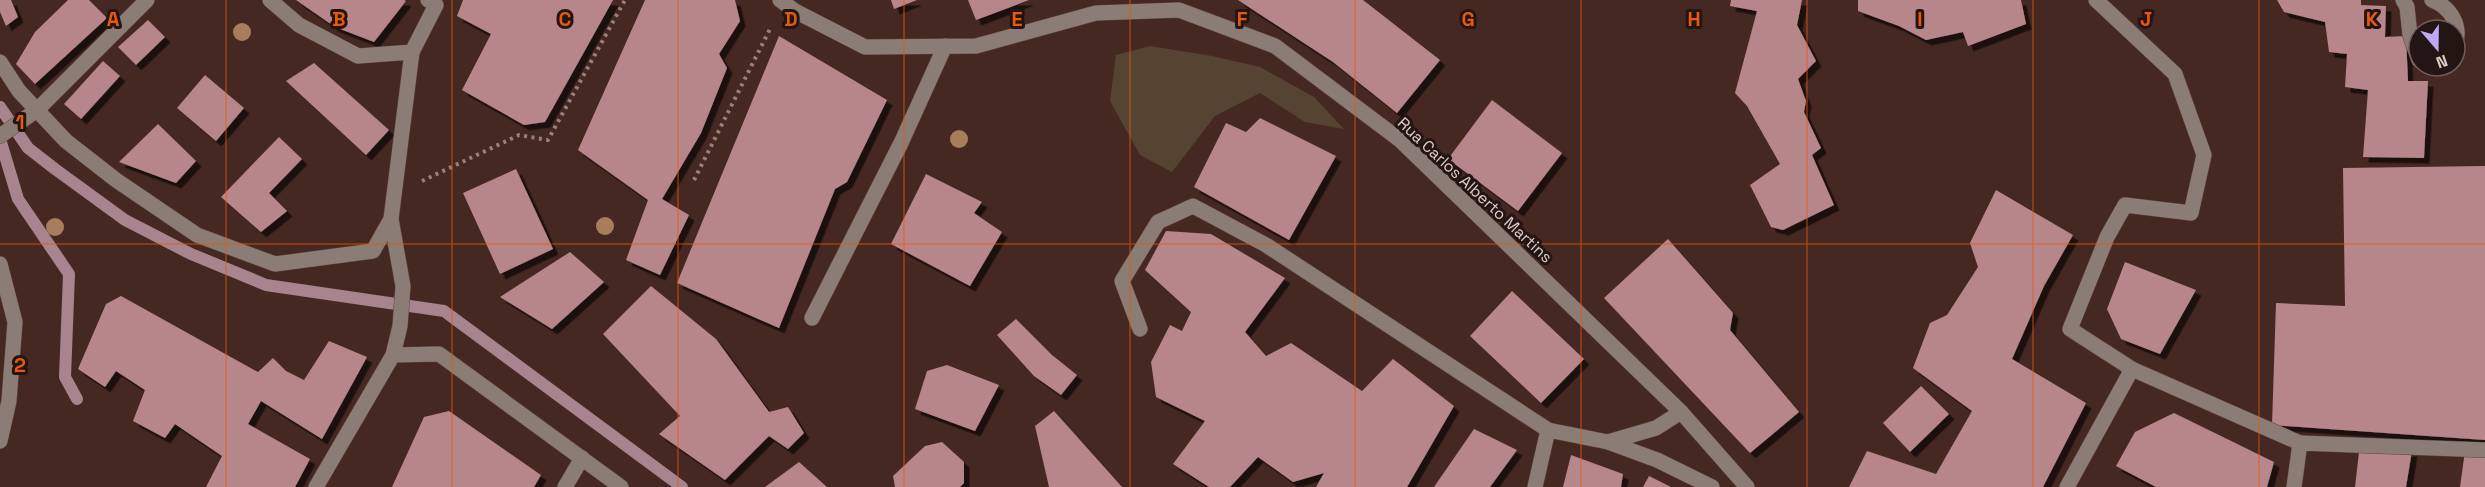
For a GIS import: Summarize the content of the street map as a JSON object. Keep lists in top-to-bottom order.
{
  "streets": {
    "street": ["Rua Carlos Alberto Martins"]
  },
  "north": "bottom",
  "grid": {
    "columns": [
      "A",
      "B",
      "C",
      "D",
      "E",
      "F",
      "G",
      "H",
      "I",
      "J",
      "K"
    ],
    "rows": ["1", "2"]
  }
}
